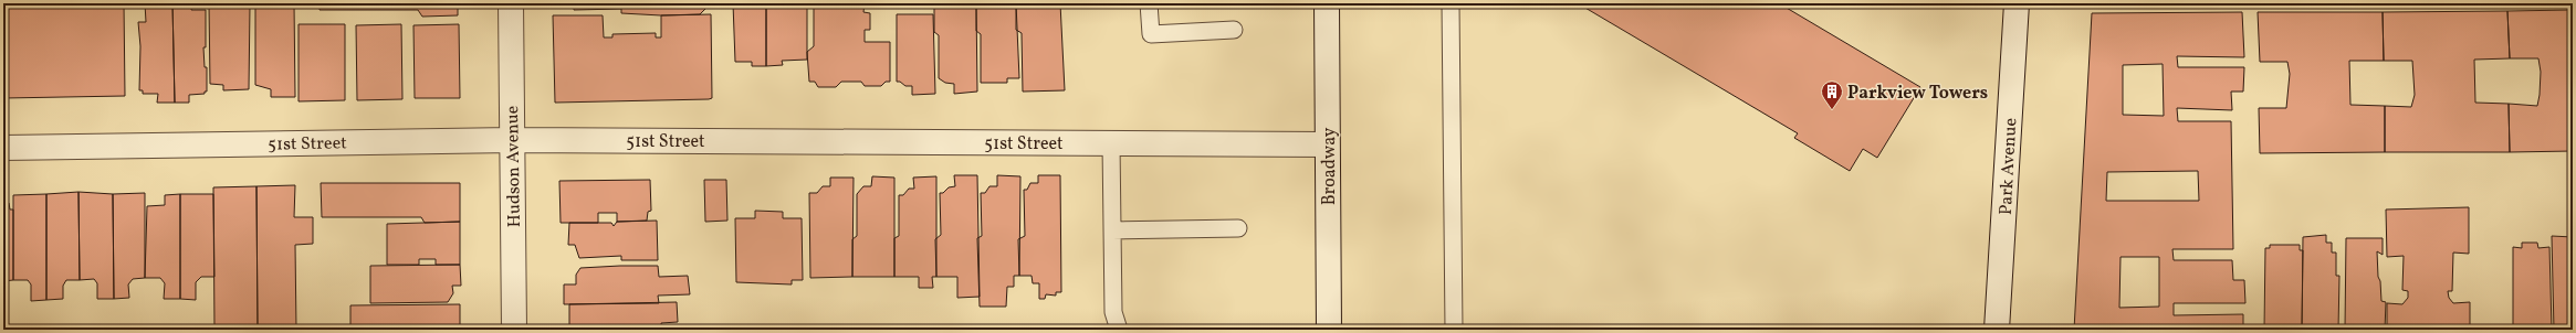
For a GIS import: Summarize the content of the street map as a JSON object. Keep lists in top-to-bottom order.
{
  "streets": {
    "street": [
      "51st Street",
      "Hudson Avenue",
      "Broadway",
      "Park Avenue"
    ]
  },
  "crossings": [
    ["51st Street", "Hudson Avenue"],
    ["51st Street", "Broadway"]
  ],
  "places": {
    "building": ["Parkview Towers"]
  }
}
